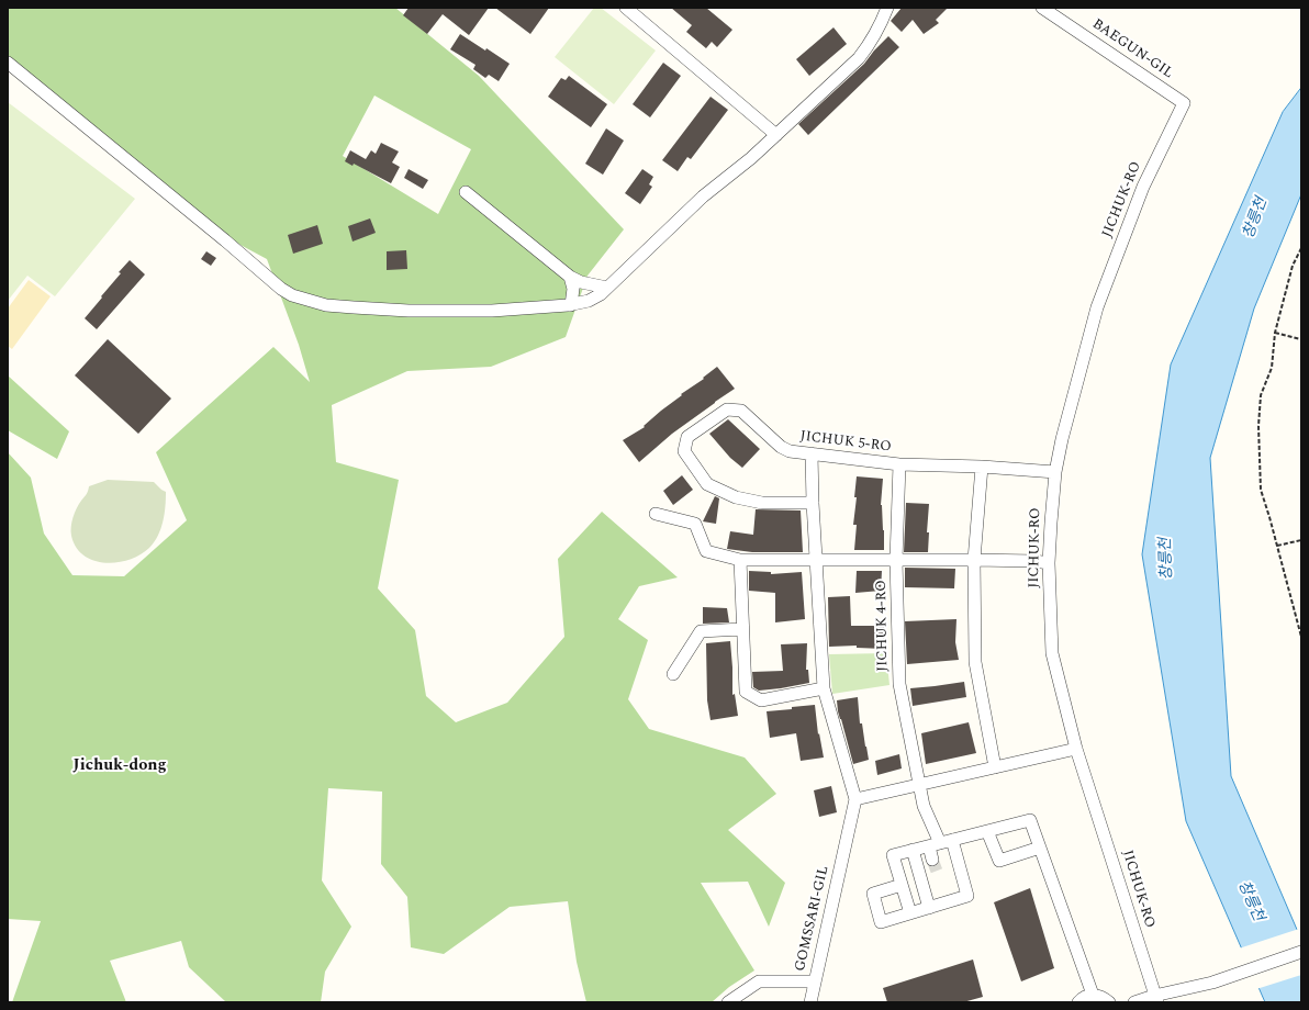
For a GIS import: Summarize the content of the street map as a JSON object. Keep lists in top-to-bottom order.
{
  "streets": {
    "street": [
      "BAEGUN-GIL",
      "JICHUK-RO",
      "JICHUK 5-RO",
      "JICHUK 4-RO",
      "GOMSSARI-GIL"
    ]
  },
  "crossings": [
    ["BAEGUN-GIL", "JICHUK-RO"],
    ["JICHUK-RO", "JICHUK 5-RO"],
    ["JICHUK 5-RO", "JICHUK 4-RO"]
  ],
  "districts": ["Jichuk-dong"],
  "water": ["창릉천"]
}
